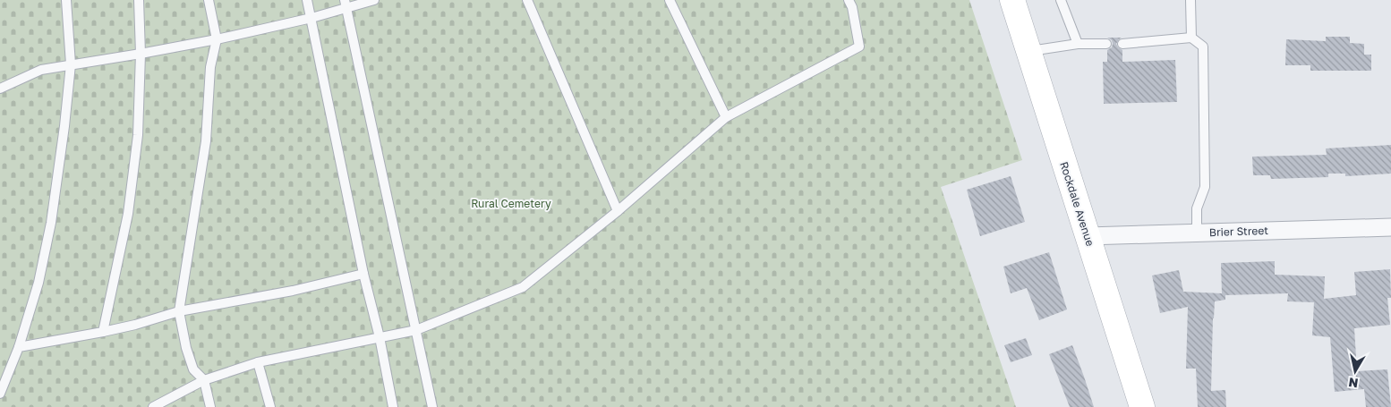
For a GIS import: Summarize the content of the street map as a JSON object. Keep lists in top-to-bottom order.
{
  "streets": {
    "main road": ["Rockdale Avenue"],
    "street": ["Brier Street"]
  },
  "crossings": [
    ["Rockdale Avenue", "Brier Street"]
  ],
  "parks": ["Rural Cemetery"],
  "north": "bottom"
}
